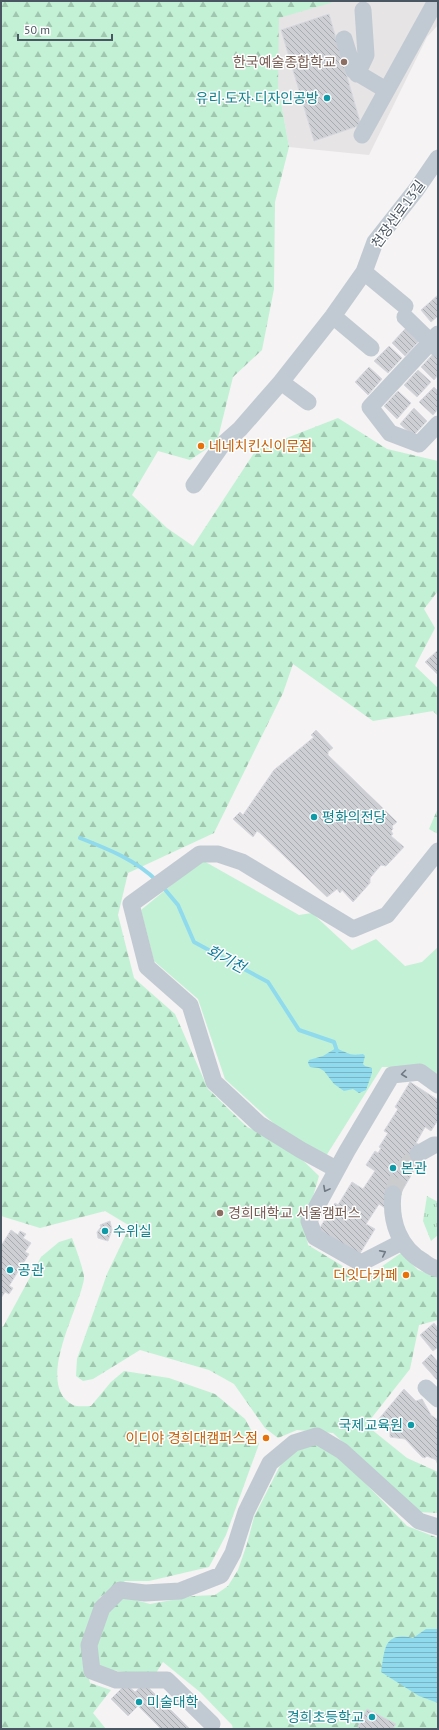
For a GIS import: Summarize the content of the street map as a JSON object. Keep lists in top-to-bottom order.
{
  "streets": {
    "street": ["천장산로13길"]
  },
  "water": ["회기천"],
  "places": [
    "한국예술종합학교",
    "유리·도자·디자인공방",
    "네네치킨신이문점",
    "평화의전당",
    "본관",
    "경희대학교 서울캠퍼스",
    "수위실",
    "공관",
    "더잇다카페",
    "국제교육원",
    "이디야 경희대캠퍼스점",
    "미술대학",
    "경희초등학교"
  ],
  "scale_bar": "50 m"
}
